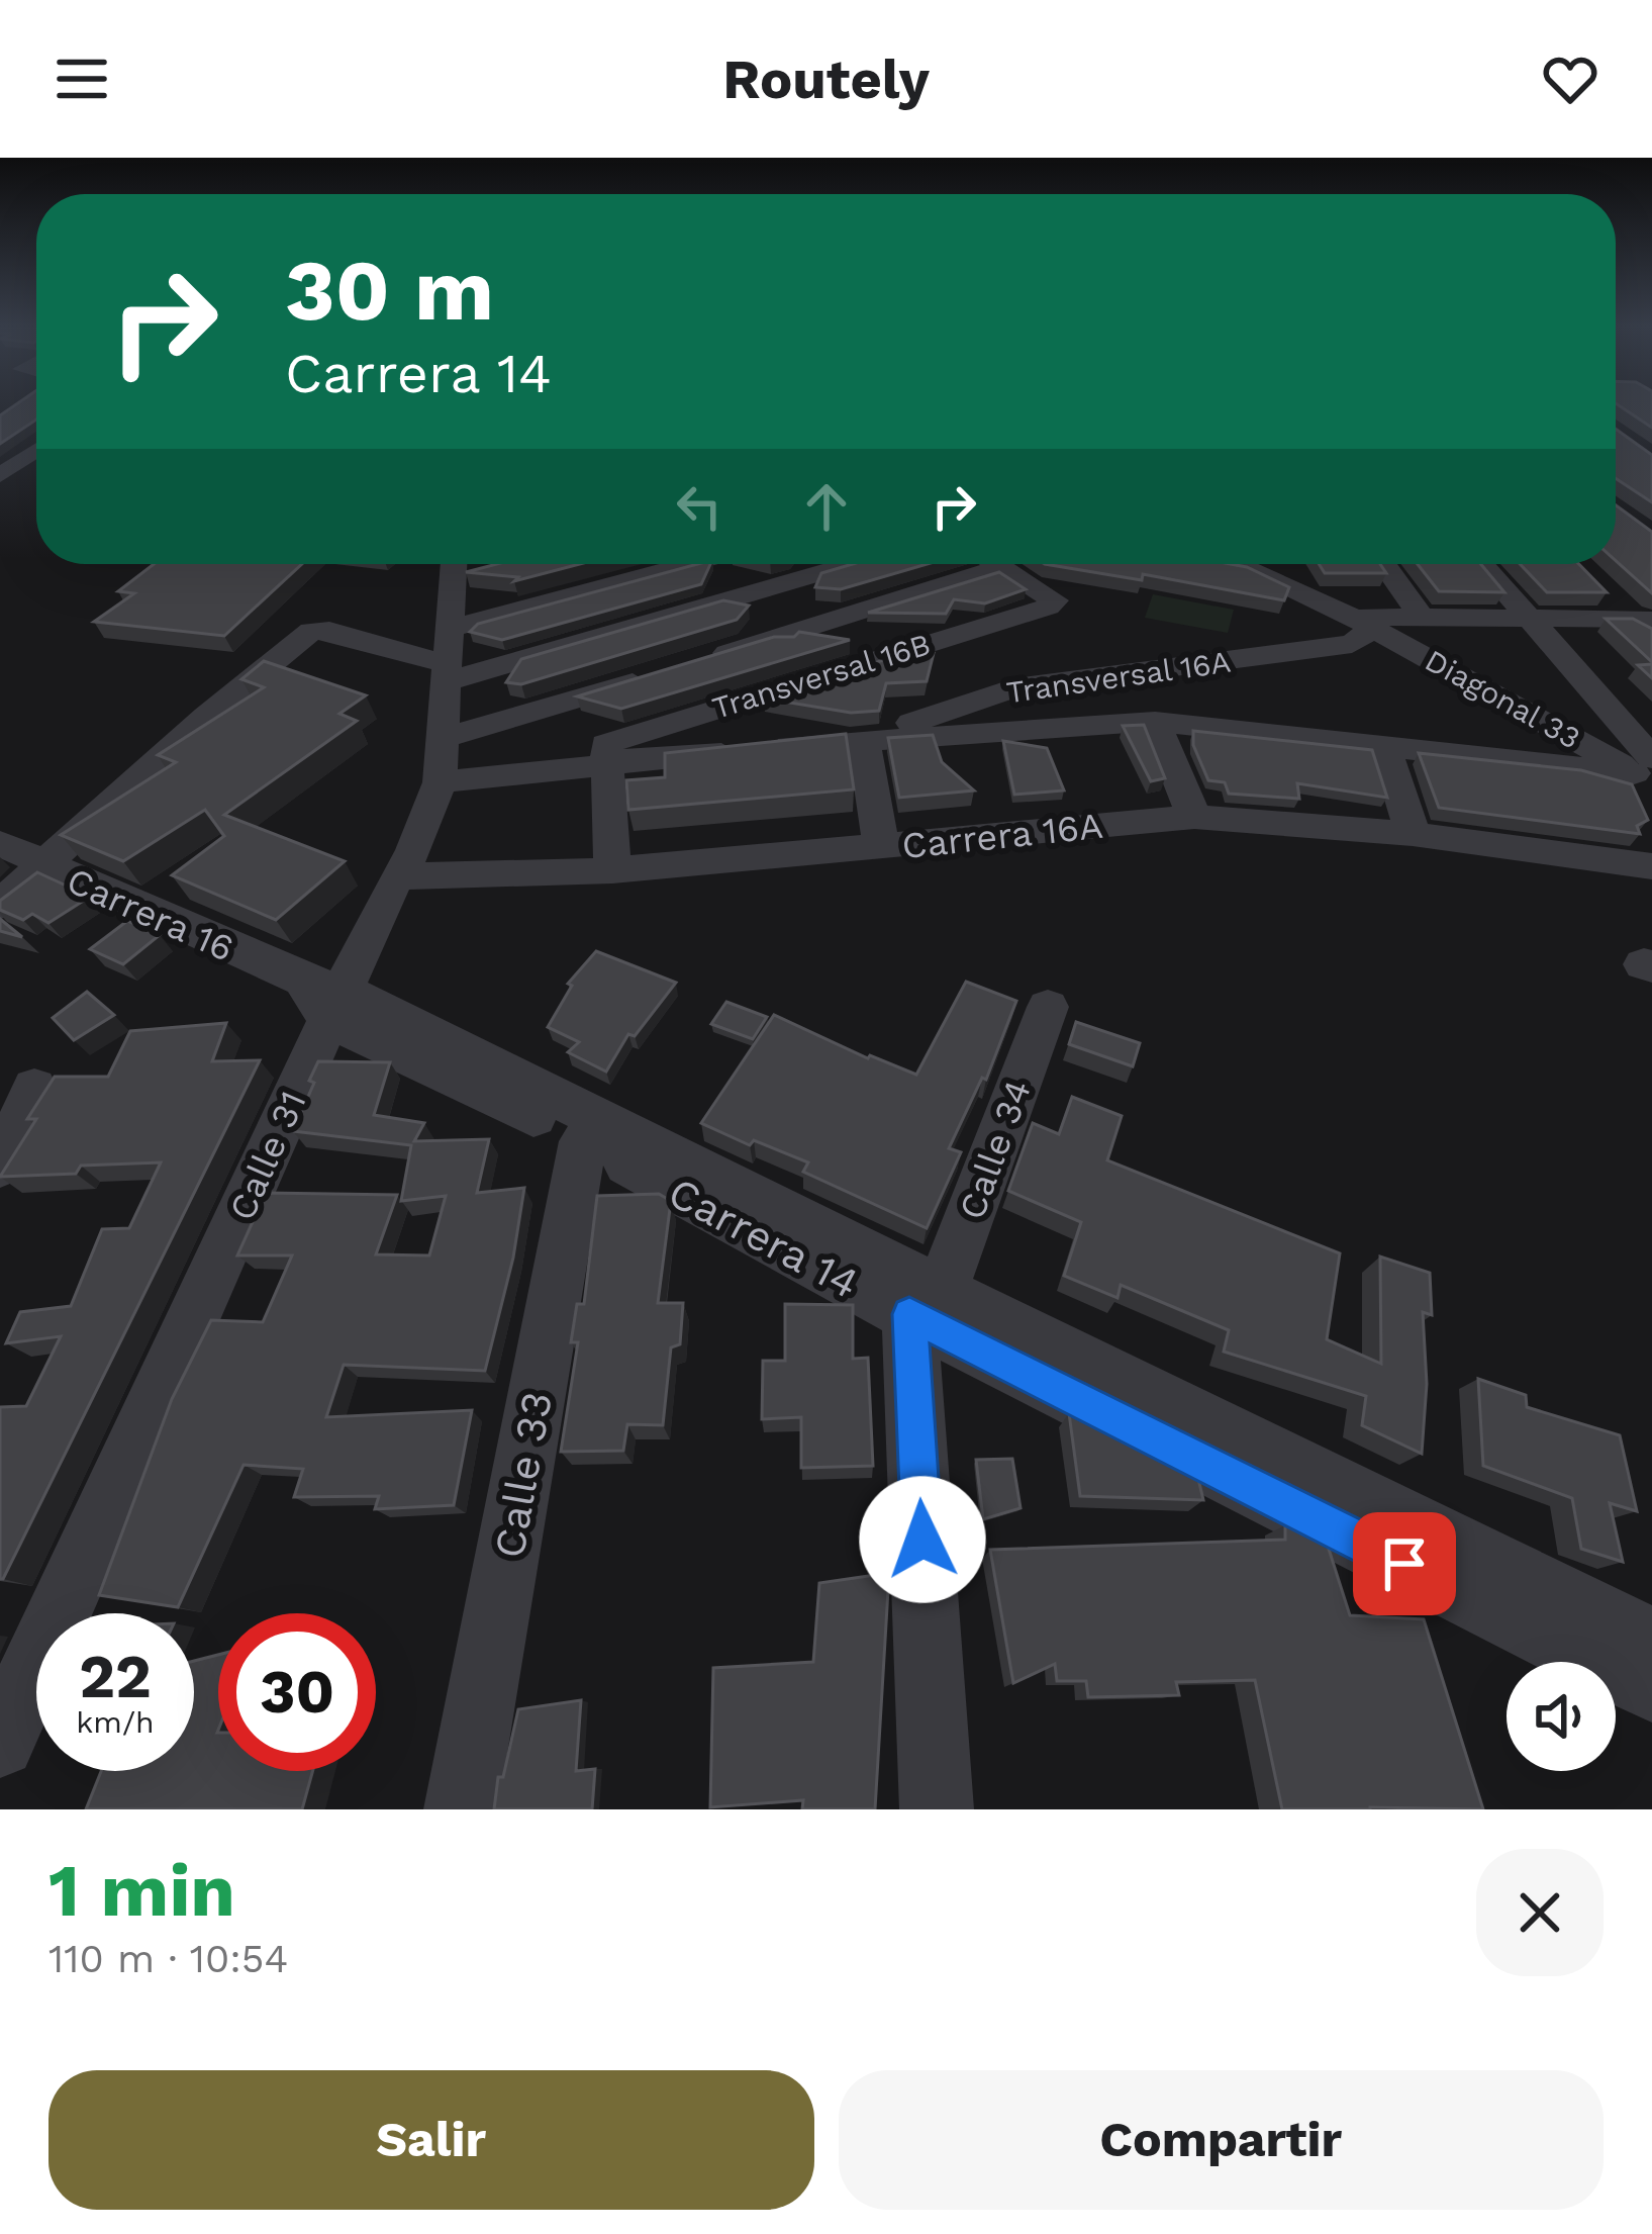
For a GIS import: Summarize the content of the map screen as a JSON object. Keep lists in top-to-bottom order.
{
  "streets": {
    "street": [
      "Transversal 16B",
      "Transversal 16A",
      "Diagonal 33",
      "Carrera 16A",
      "Carrera 16",
      "Calle 34",
      "Calle 31",
      "Carrera 14",
      "Calle 33"
    ]
  },
  "crossings": [
    ["Transversal 16A", "Diagonal 33"],
    ["Carrera 16A", "Calle 31"],
    ["Carrera 16", "Calle 31"],
    ["Carrera 16", "Carrera 14"],
    ["Calle 34", "Carrera 14"],
    ["Calle 31", "Carrera 14"],
    ["Carrera 14", "Calle 33"]
  ],
  "page": {
    "header": "Routely",
    "turn": ["30 m", "Carrera 14"],
    "speed": "22 km/h",
    "limit": "30",
    "heading": ["1 min", "110 m · 10:54"],
    "buttons": ["Salir", "Compartir"]
  }
}
